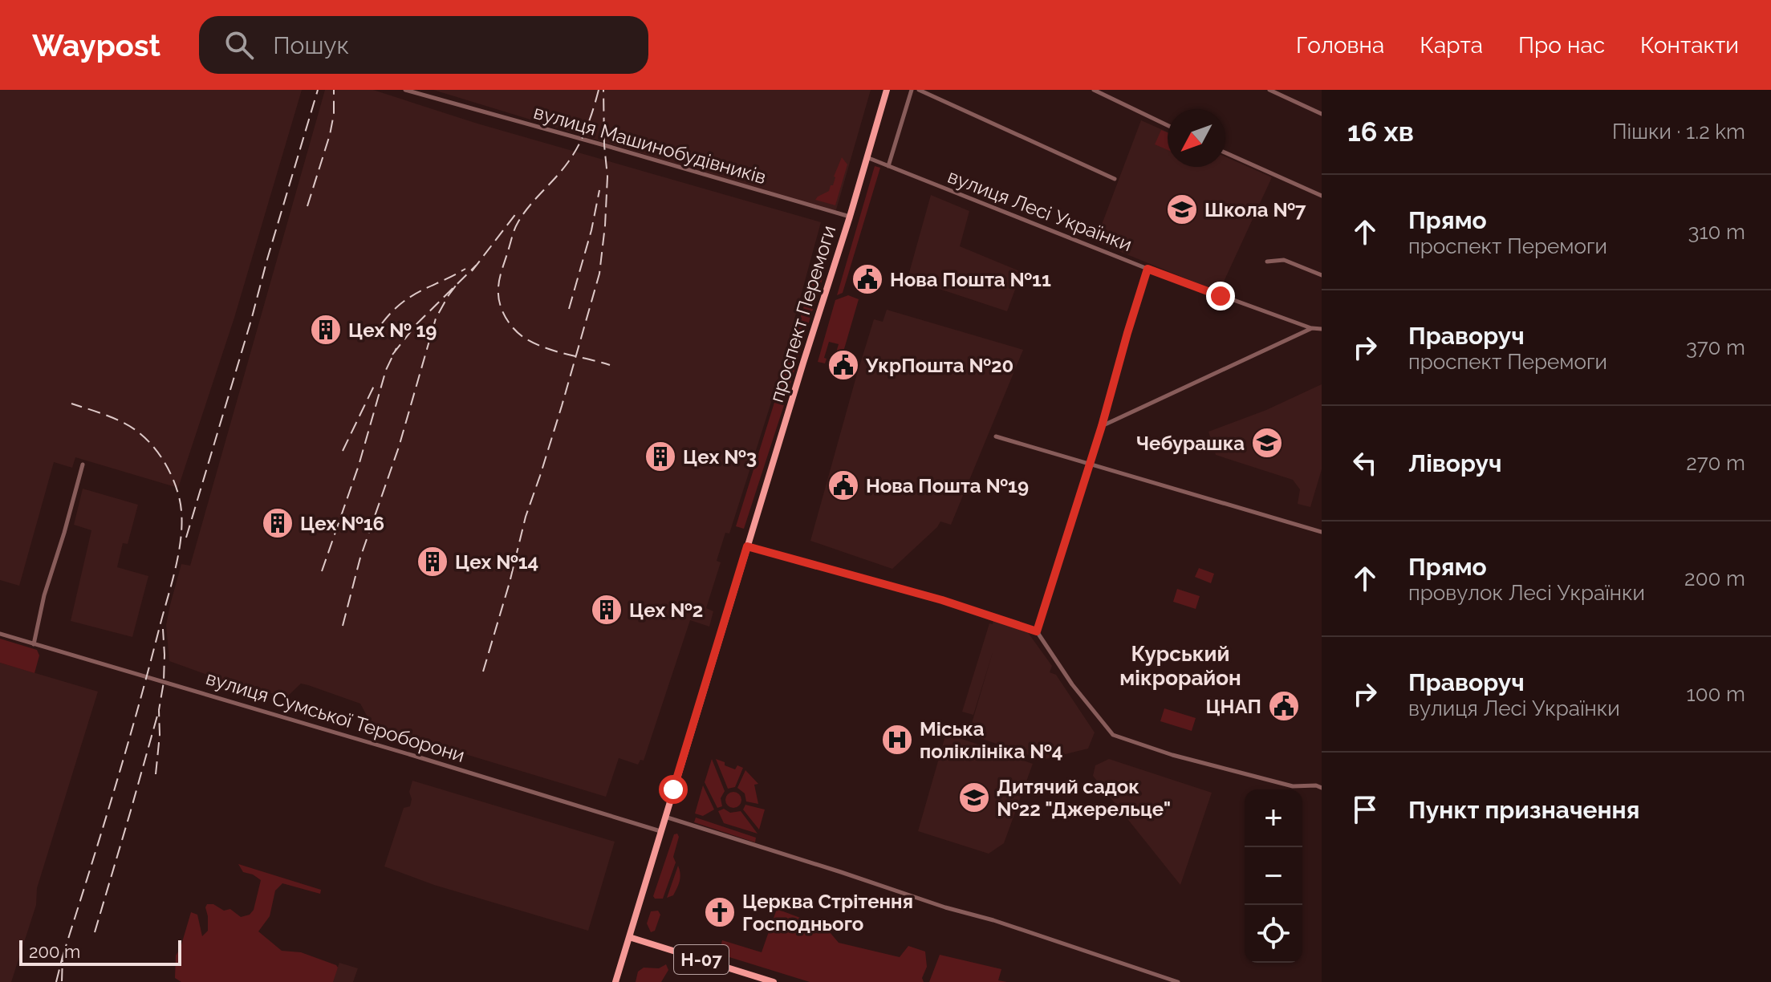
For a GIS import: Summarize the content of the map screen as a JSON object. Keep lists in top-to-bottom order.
{
  "streets": {
    "main road": ["проспект Перемоги", "Н-07"],
    "street": ["вулиця Машинобудівників", "вулиця Лесі Українки", "вулиця Сумської Тероборони"]
  },
  "crossings": [
    ["вулиця Машинобудівників", "проспект Перемоги"],
    ["вулиця Лесі Українки", "проспект Перемоги"],
    ["проспект Перемоги", "вулиця Сумської Тероборони"],
    ["проспект Перемоги", "Н-07"]
  ],
  "districts": ["Курський мікрорайон"],
  "places": {
    "school or university": ["Школа №7", "Чебурашка", "Дитячий садок №22 \"Джерельце\""],
    "public building": [
      "Нова Пошта №11",
      "УкрПошта №20",
      "Нова Пошта №19",
      "ЦНАП"
    ],
    "building": [
      "Цех № 19",
      "Цех №3",
      "Цех №16",
      "Цех №14",
      "Цех №2"
    ],
    "hospital": ["Міська поліклініка №4"],
    "church": ["Церква Стрітення Господнього"]
  },
  "scale_bar": "200 m",
  "north": "bottom left",
  "page": {
    "header": "Waypost",
    "search": "Пошук",
    "nav": [
      "Головна",
      "Карта",
      "Про нас",
      "Контакти"
    ],
    "heading": ["16 хв", "Пішки · 1.2 km"],
    "list": [
      ["Прямо", "проспект Перемоги", "310 m"],
      ["Праворуч", "проспект Перемоги", "370 m"],
      ["Ліворуч", "270 m"],
      ["Прямо", "провулок Лесі Українки", "200 m"],
      ["Праворуч", "вулиця Лесі Українки", "100 m"],
      "Пункт призначення"
    ],
    "map_buttons": ["+", "−"],
    "scale": "200 m"
  }
}
